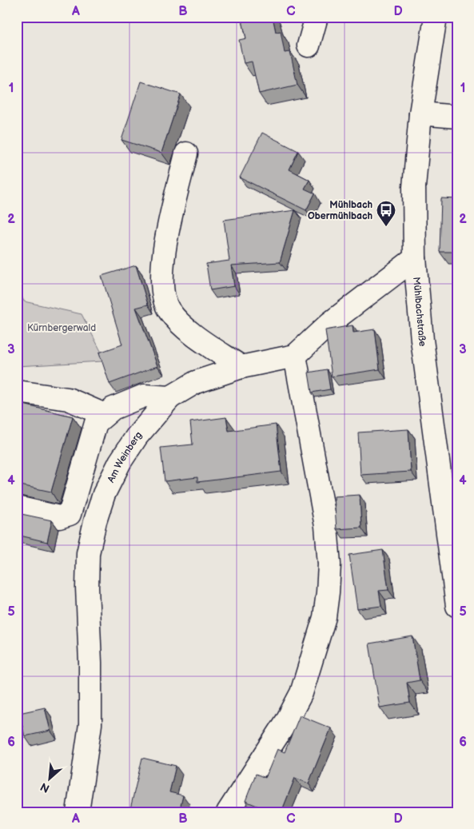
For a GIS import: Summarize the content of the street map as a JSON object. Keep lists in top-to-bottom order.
{
  "streets": {
    "street": ["Mühlbachstraße", "Am Weinberg"]
  },
  "parks": ["Kürnbergerwald"],
  "places": {
    "bus stop": ["Mühlbach Obermühlbach"]
  },
  "north": "bottom left",
  "grid": {
    "columns": [
      "A",
      "B",
      "C",
      "D"
    ],
    "rows": [
      "1",
      "2",
      "3",
      "4",
      "5",
      "6"
    ]
  }
}
